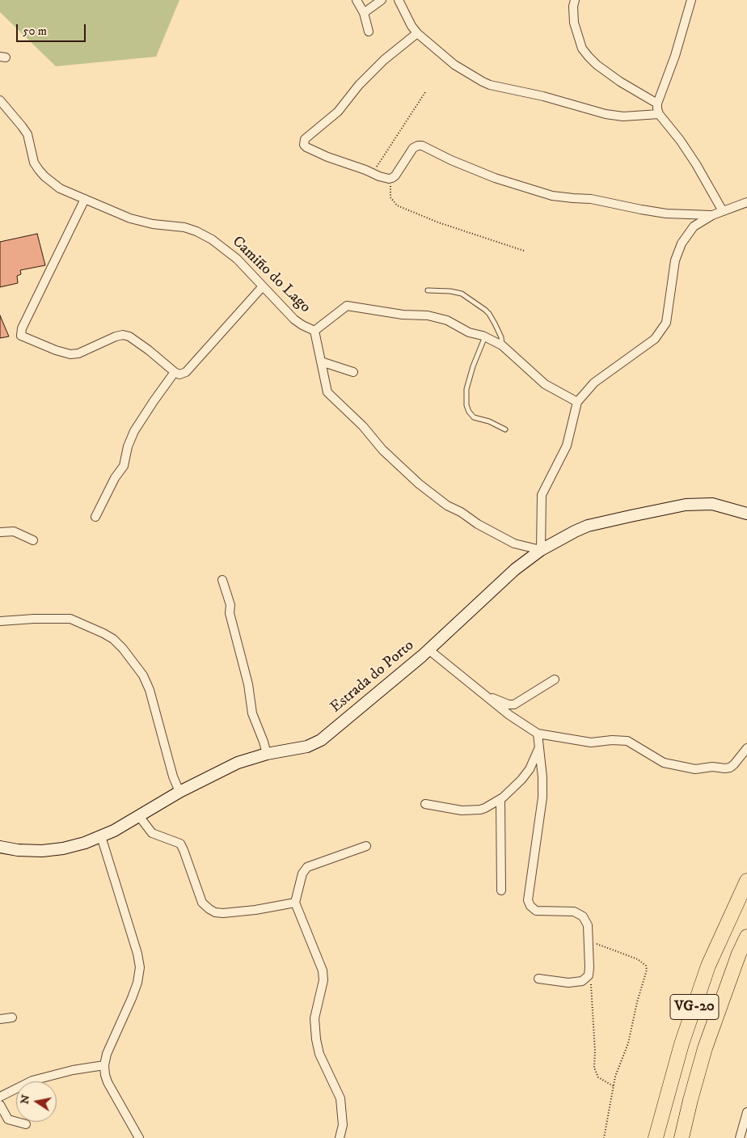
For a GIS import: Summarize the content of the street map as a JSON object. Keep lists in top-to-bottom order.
{
  "streets": {
    "highway": ["VG-20"],
    "street": ["Camiño do Lago", "Estrada do Porto"]
  },
  "scale_bar": "50 m",
  "north": "left"
}
